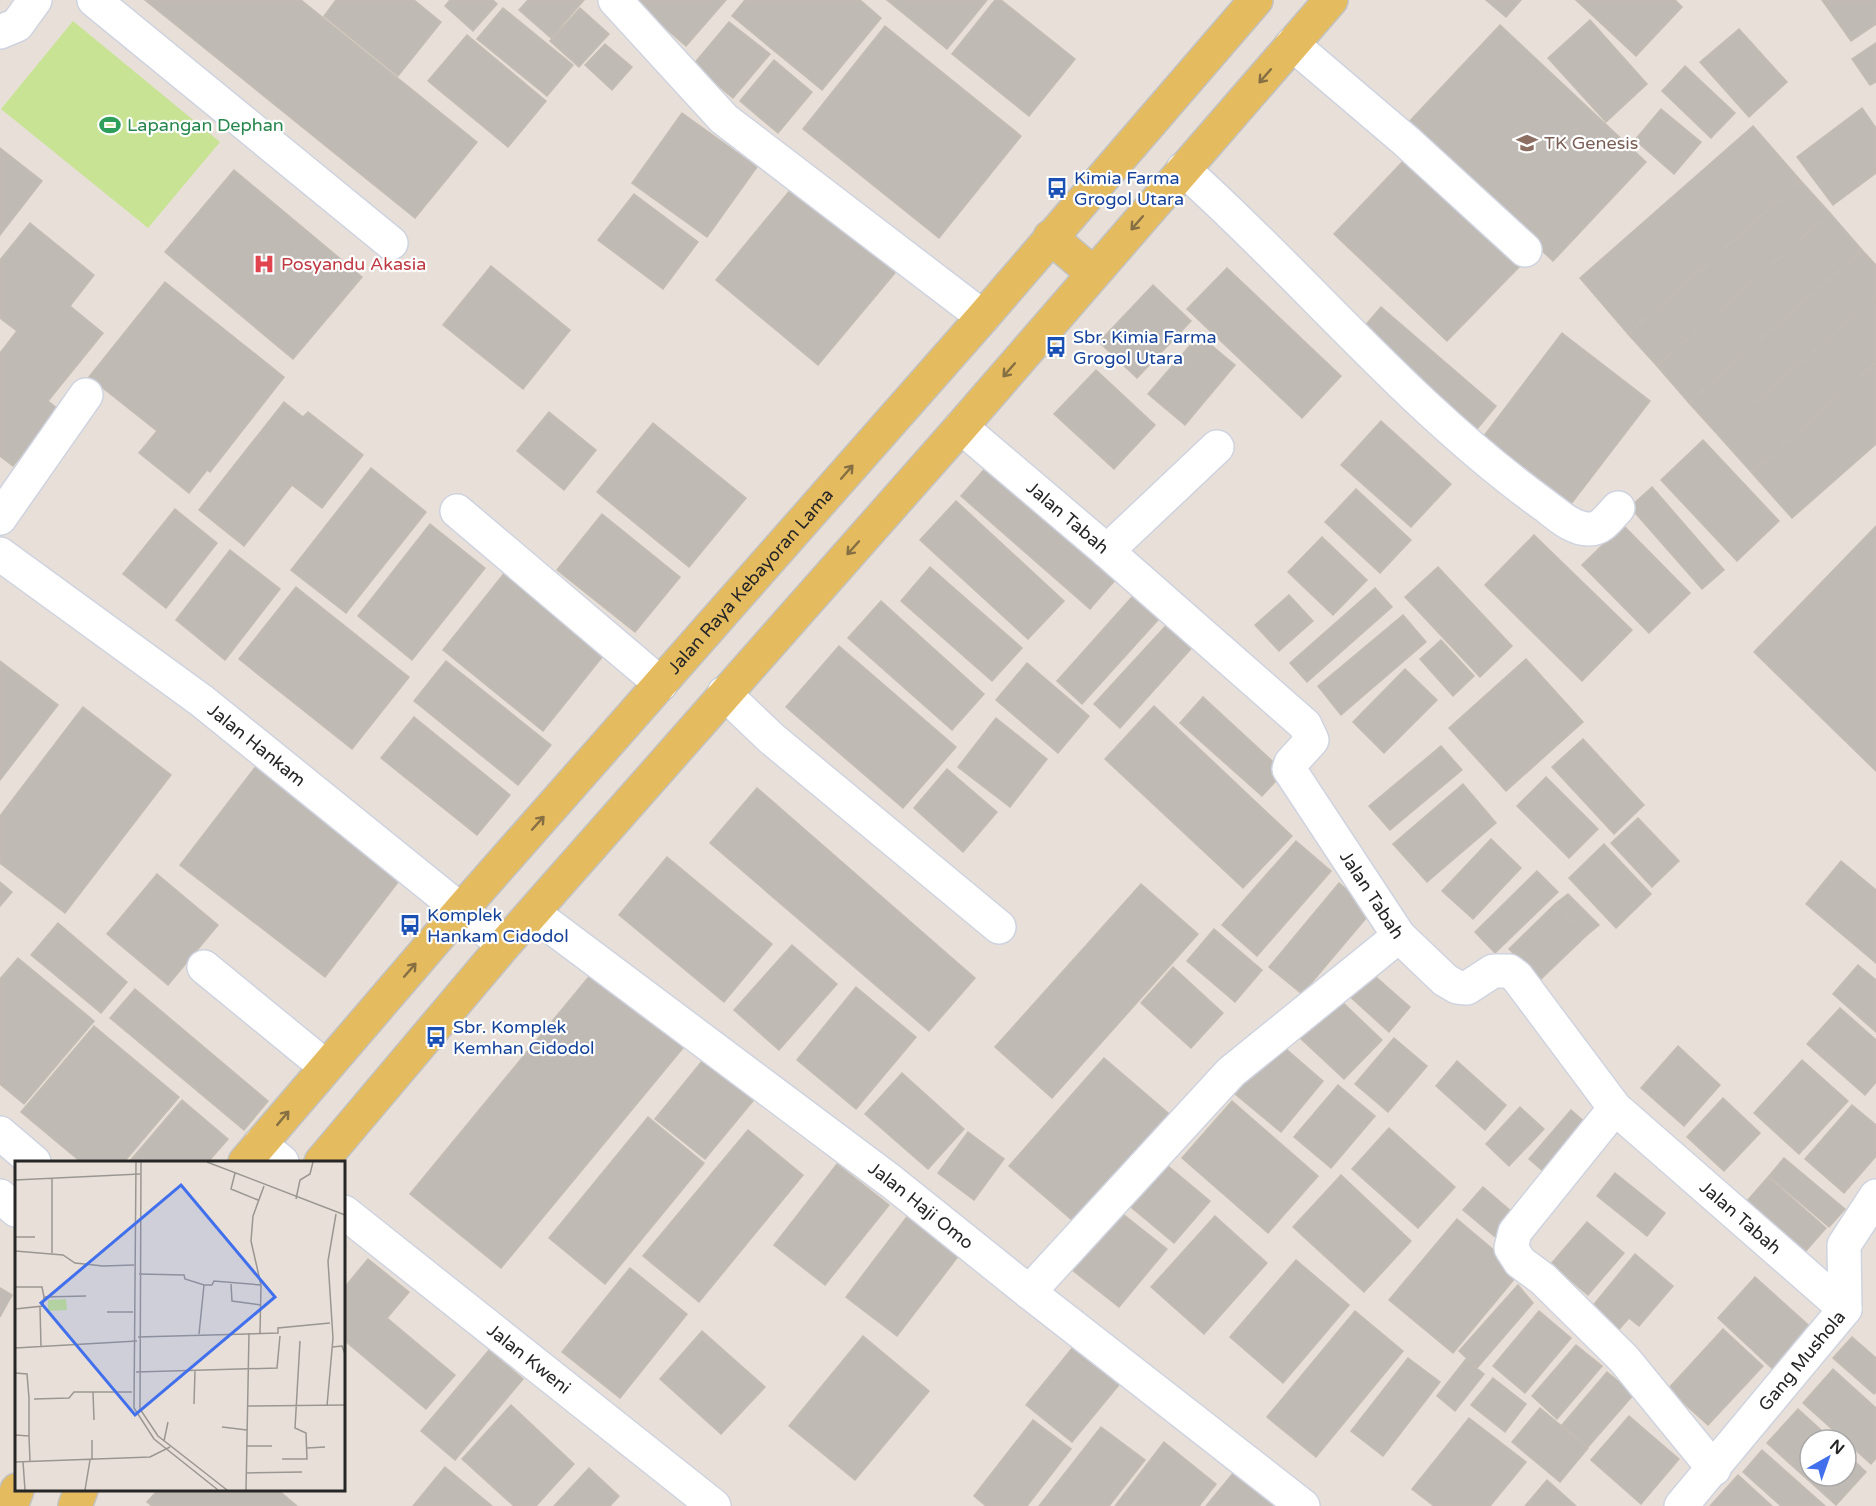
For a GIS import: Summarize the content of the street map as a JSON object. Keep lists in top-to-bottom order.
{
  "streets": {
    "main road": ["Jalan Raya Kebayoran Lama"],
    "street": [
      "Jalan Tabah",
      "Jalan Hankam",
      "Jalan Haji Omo",
      "Jalan Kweni",
      "Gang Mushola"
    ]
  },
  "crossings": [
    ["Jalan Tabah", "Gang Mushola"],
    ["Jalan Raya Kebayoran Lama", "Jalan Hankam"]
  ],
  "places": {
    "sports": ["Lapangan Dephan"],
    "school or university": ["TK Genesis"],
    "bus stop": [
      "Kimia Farma Grogol Utara",
      "Sbr. Kimia Farma Grogol Utara",
      "Komplek Hankam Cidodol",
      "Sbr. Komplek Kemhan Cidodol"
    ],
    "hospital": ["Posyandu Akasia"]
  },
  "north": "top right"
}
